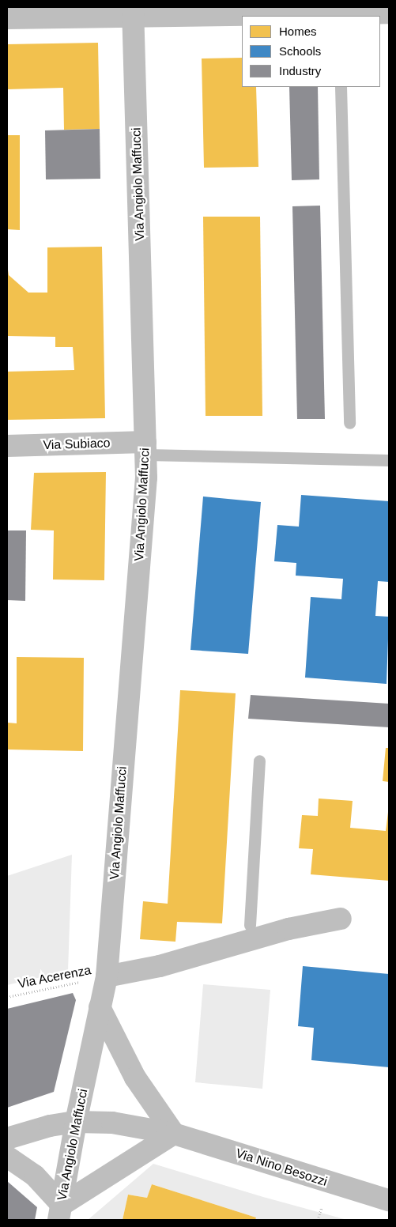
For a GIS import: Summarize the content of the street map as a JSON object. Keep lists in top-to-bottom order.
{
  "streets": {
    "street": ["Via Angiolo Maffucci", "Via Subiaco", "Via Nino Besozzi"],
    "path": ["Via Acerenza"]
  },
  "crossings": [
    ["Via Angiolo Maffucci", "Via Subiaco"],
    ["Via Angiolo Maffucci", "Via Acerenza"],
    ["Via Angiolo Maffucci", "Via Nino Besozzi"]
  ],
  "legend": ["Homes", "Schools", "Industry"]
}
